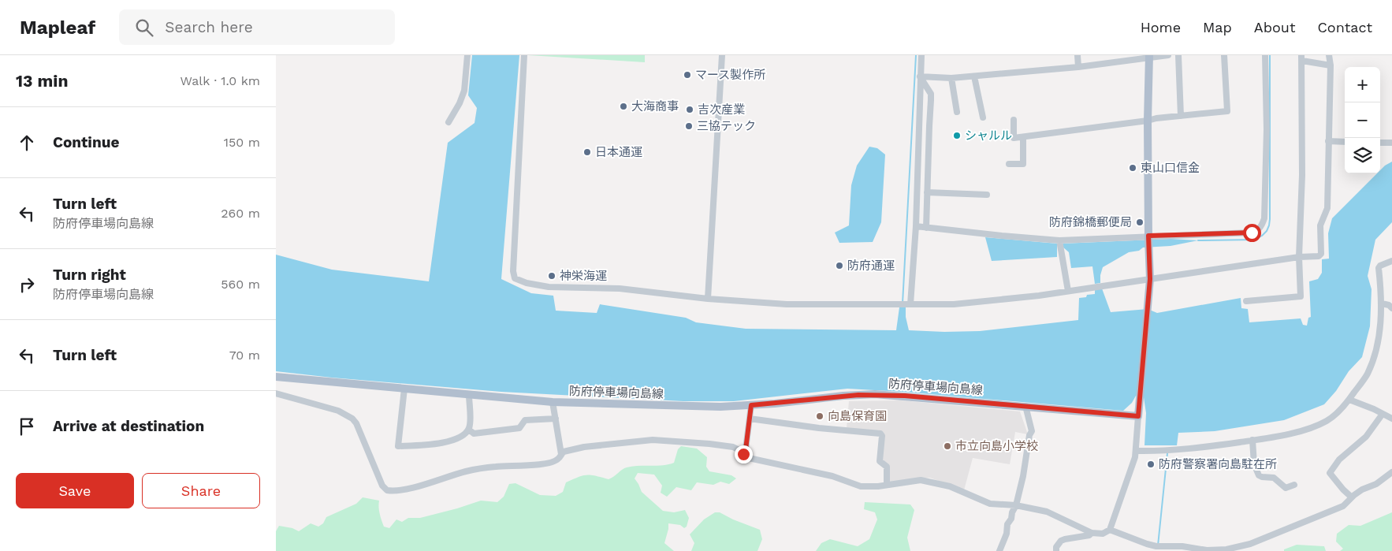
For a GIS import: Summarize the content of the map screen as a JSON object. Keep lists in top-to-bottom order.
{
  "streets": {
    "main road": ["防府停車場向島線"]
  },
  "places": [
    "マース製作所",
    "大海商事",
    "吉次産業",
    "三協テック",
    "シャルル",
    "日本通運",
    "東山口信金",
    "防府錦橋郵便局",
    "防府通運",
    "神栄海運",
    "向島保育園",
    "市立向島小学校",
    "防府警察署向島駐在所"
  ],
  "page": {
    "header": "Mapleaf",
    "search": "Search here",
    "nav": [
      "Home",
      "Map",
      "About",
      "Contact"
    ],
    "heading": ["13 min", "Walk · 1.0 km"],
    "map_buttons": ["+", "−"],
    "list": [
      ["Continue", "150 m"],
      ["Turn left", "防府停車場向島線", "260 m"],
      ["Turn right", "防府停車場向島線", "560 m"],
      ["Turn left", "70 m"],
      "Arrive at destination"
    ],
    "buttons": ["Save", "Share"]
  }
}
